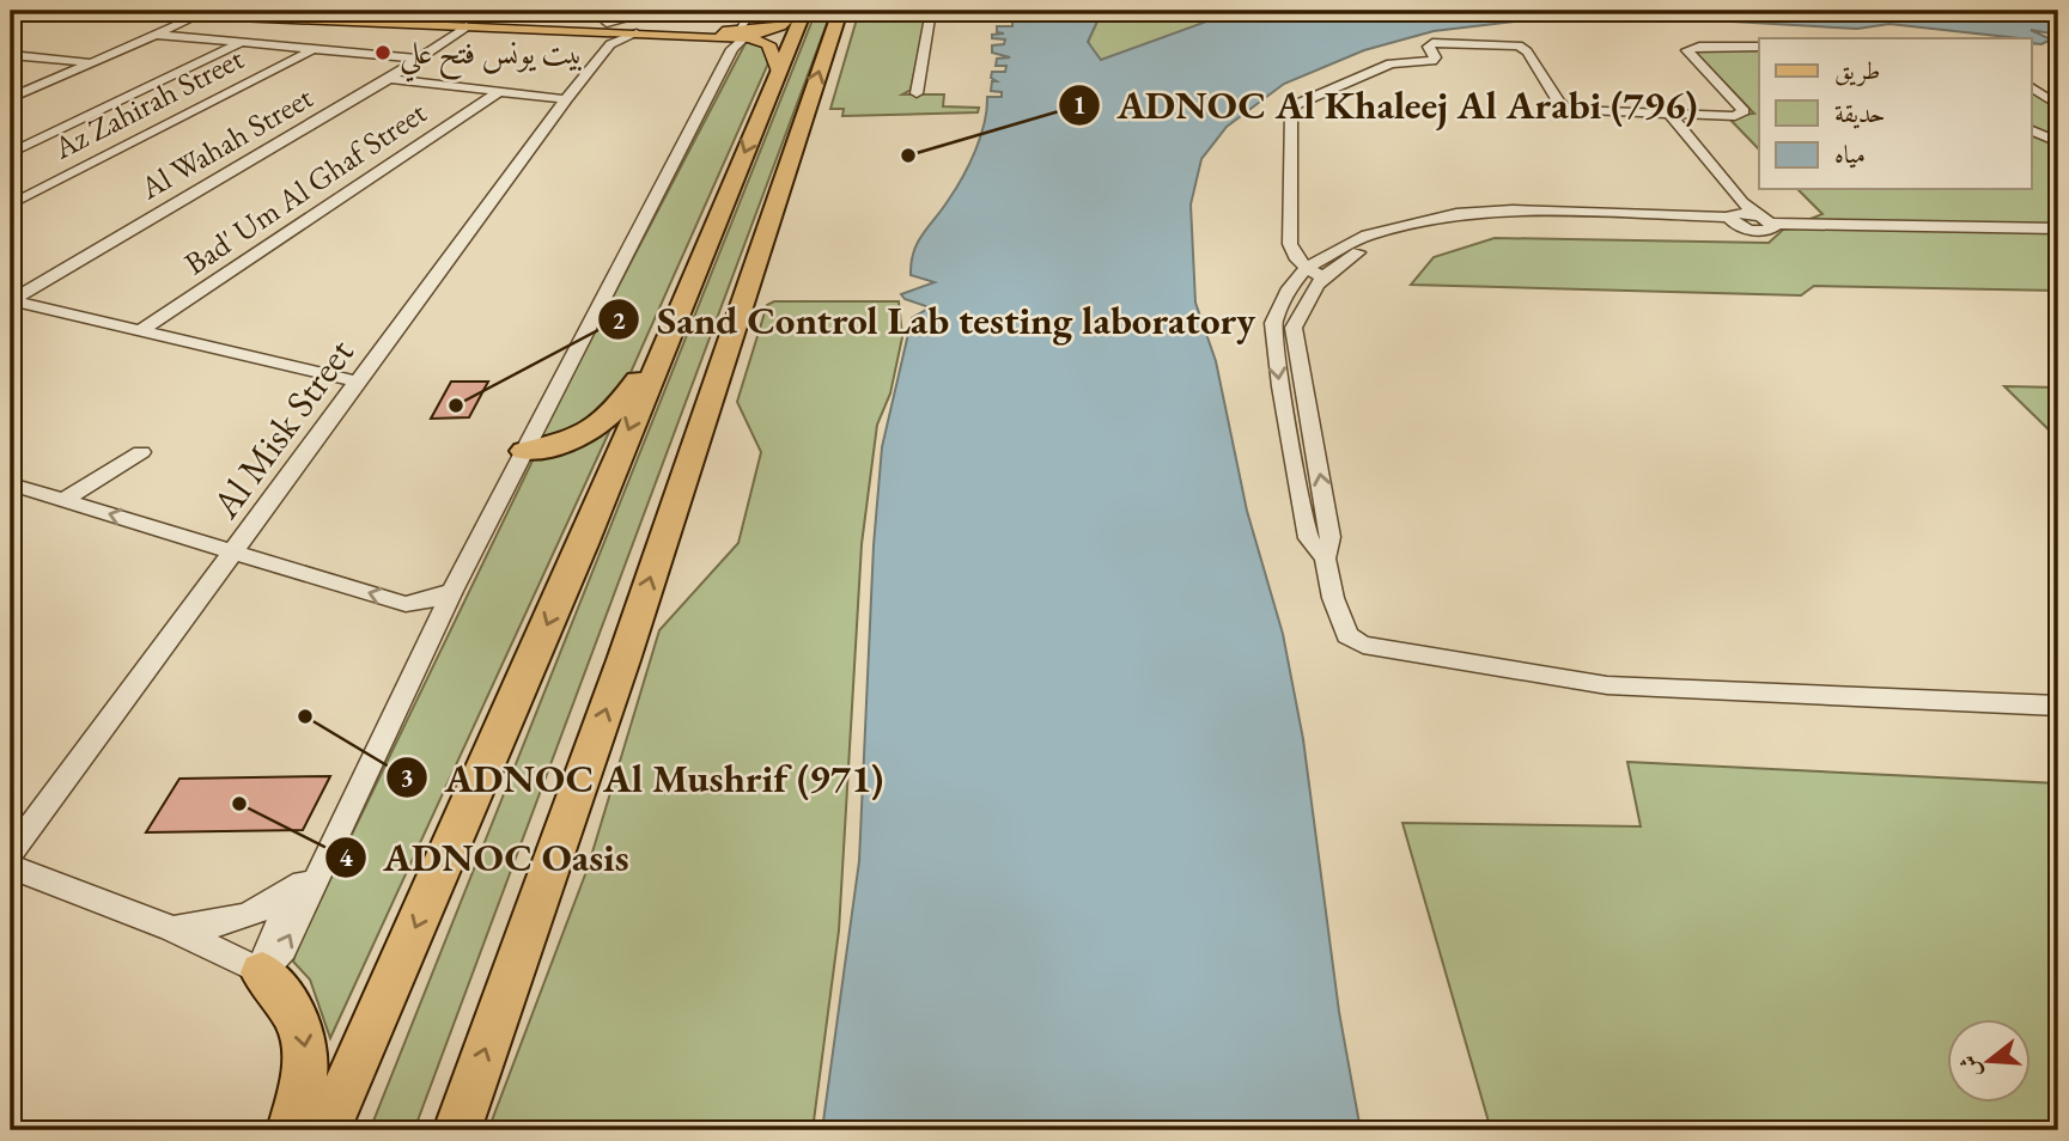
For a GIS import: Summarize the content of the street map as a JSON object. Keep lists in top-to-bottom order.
{
  "streets": {
    "street": [
      "Az Zahirah Street",
      "Al Wahah Street",
      "Bad' Um Al Ghaf Street",
      "Al Misk Street"
    ]
  },
  "places": [
    "بيت يونس فتح علي",
    "ADNOC Al Khaleej Al Arabi (796)",
    "Sand Control Lab testing laboratory",
    "ADNOC Al Mushrif (971)",
    "ADNOC Oasis"
  ],
  "legend": ["طريق", "حديقة", "مياه"],
  "north": "left"
}
